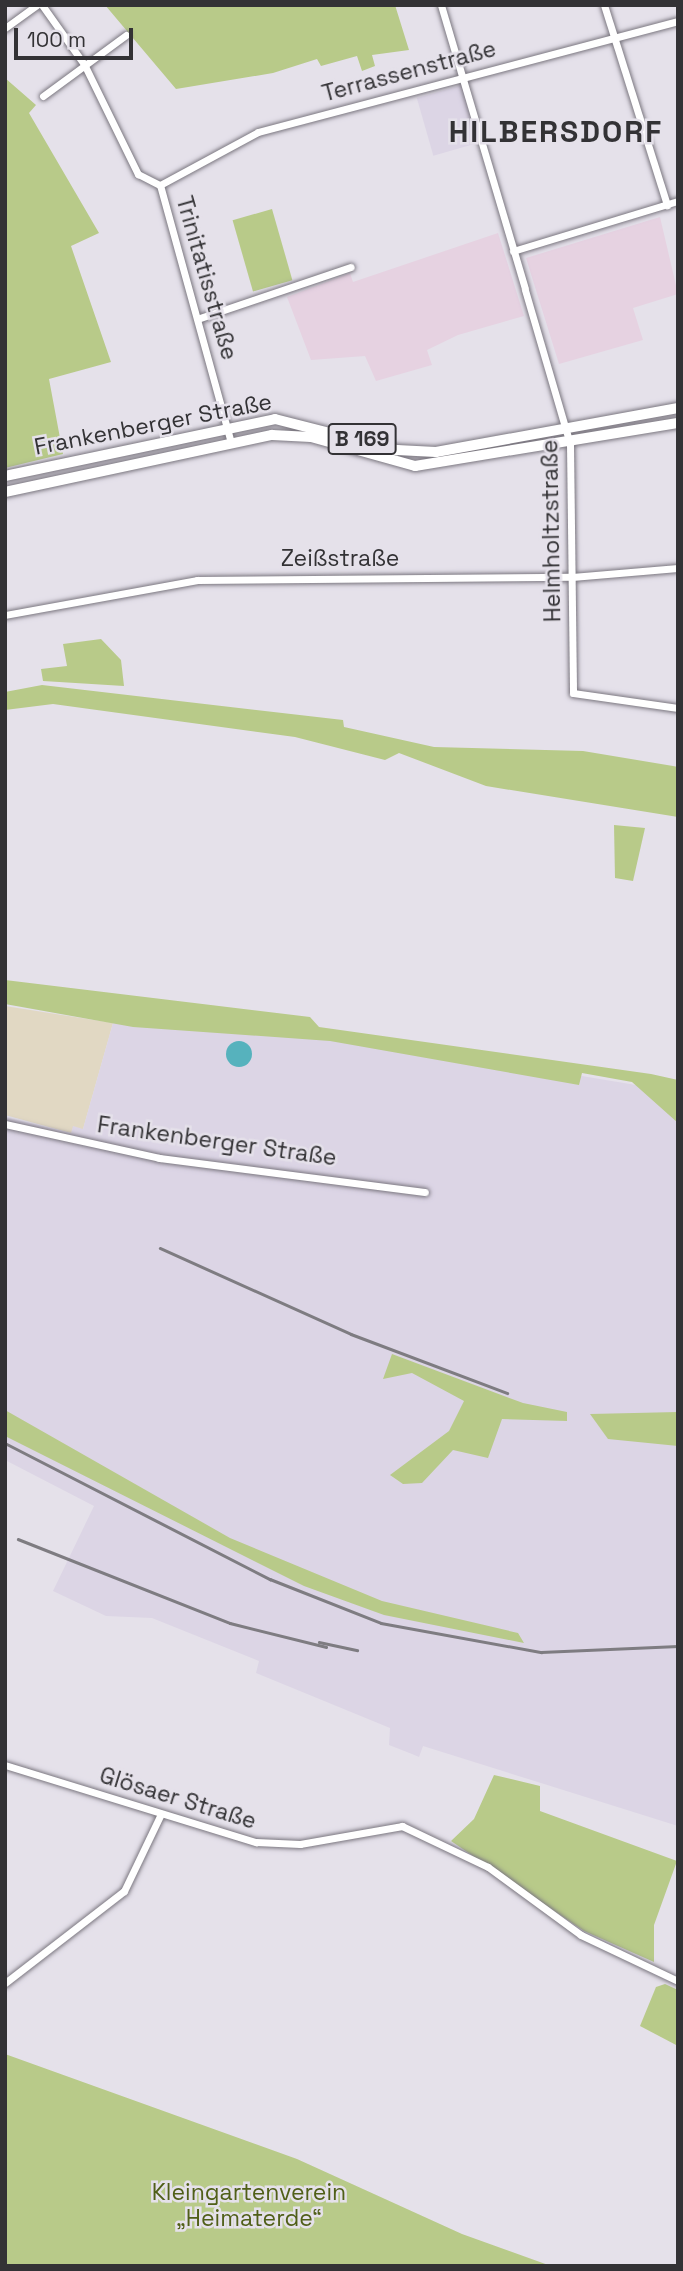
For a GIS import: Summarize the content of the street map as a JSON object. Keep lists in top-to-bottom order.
{
  "streets": {
    "main road": ["Frankenberger Straße", "B 169"],
    "street": [
      "Terrassenstraße",
      "Trinitatisstraße",
      "Helmholtzstraße",
      "Zeißstraße",
      "Glösaer Straße"
    ]
  },
  "crossings": [
    ["Terrassenstraße", "Trinitatisstraße"],
    ["Terrassenstraße", "Helmholtzstraße"],
    ["Trinitatisstraße", "Frankenberger Straße"],
    ["Frankenberger Straße", "Helmholtzstraße"],
    ["Helmholtzstraße", "Zeißstraße"]
  ],
  "districts": ["HILBERSDORF"],
  "parks": ["Kleingartenverein „Heimaterde“"],
  "scale_bar": "100 m"
}
